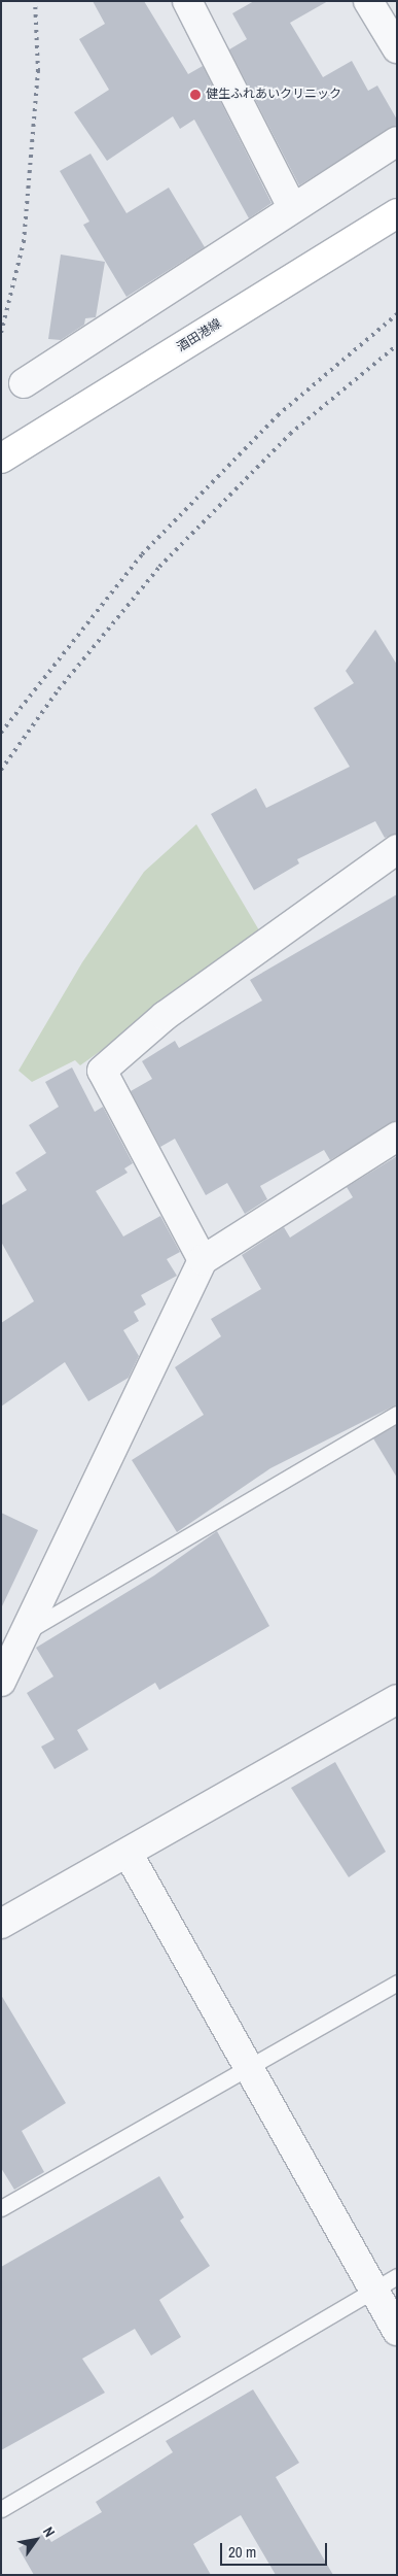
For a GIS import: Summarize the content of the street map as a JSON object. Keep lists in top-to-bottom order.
{
  "streets": {
    "main road": ["酒田港線"]
  },
  "places": ["健生ふれあいクリニック"],
  "scale_bar": "20 m",
  "north": "top right"
}
